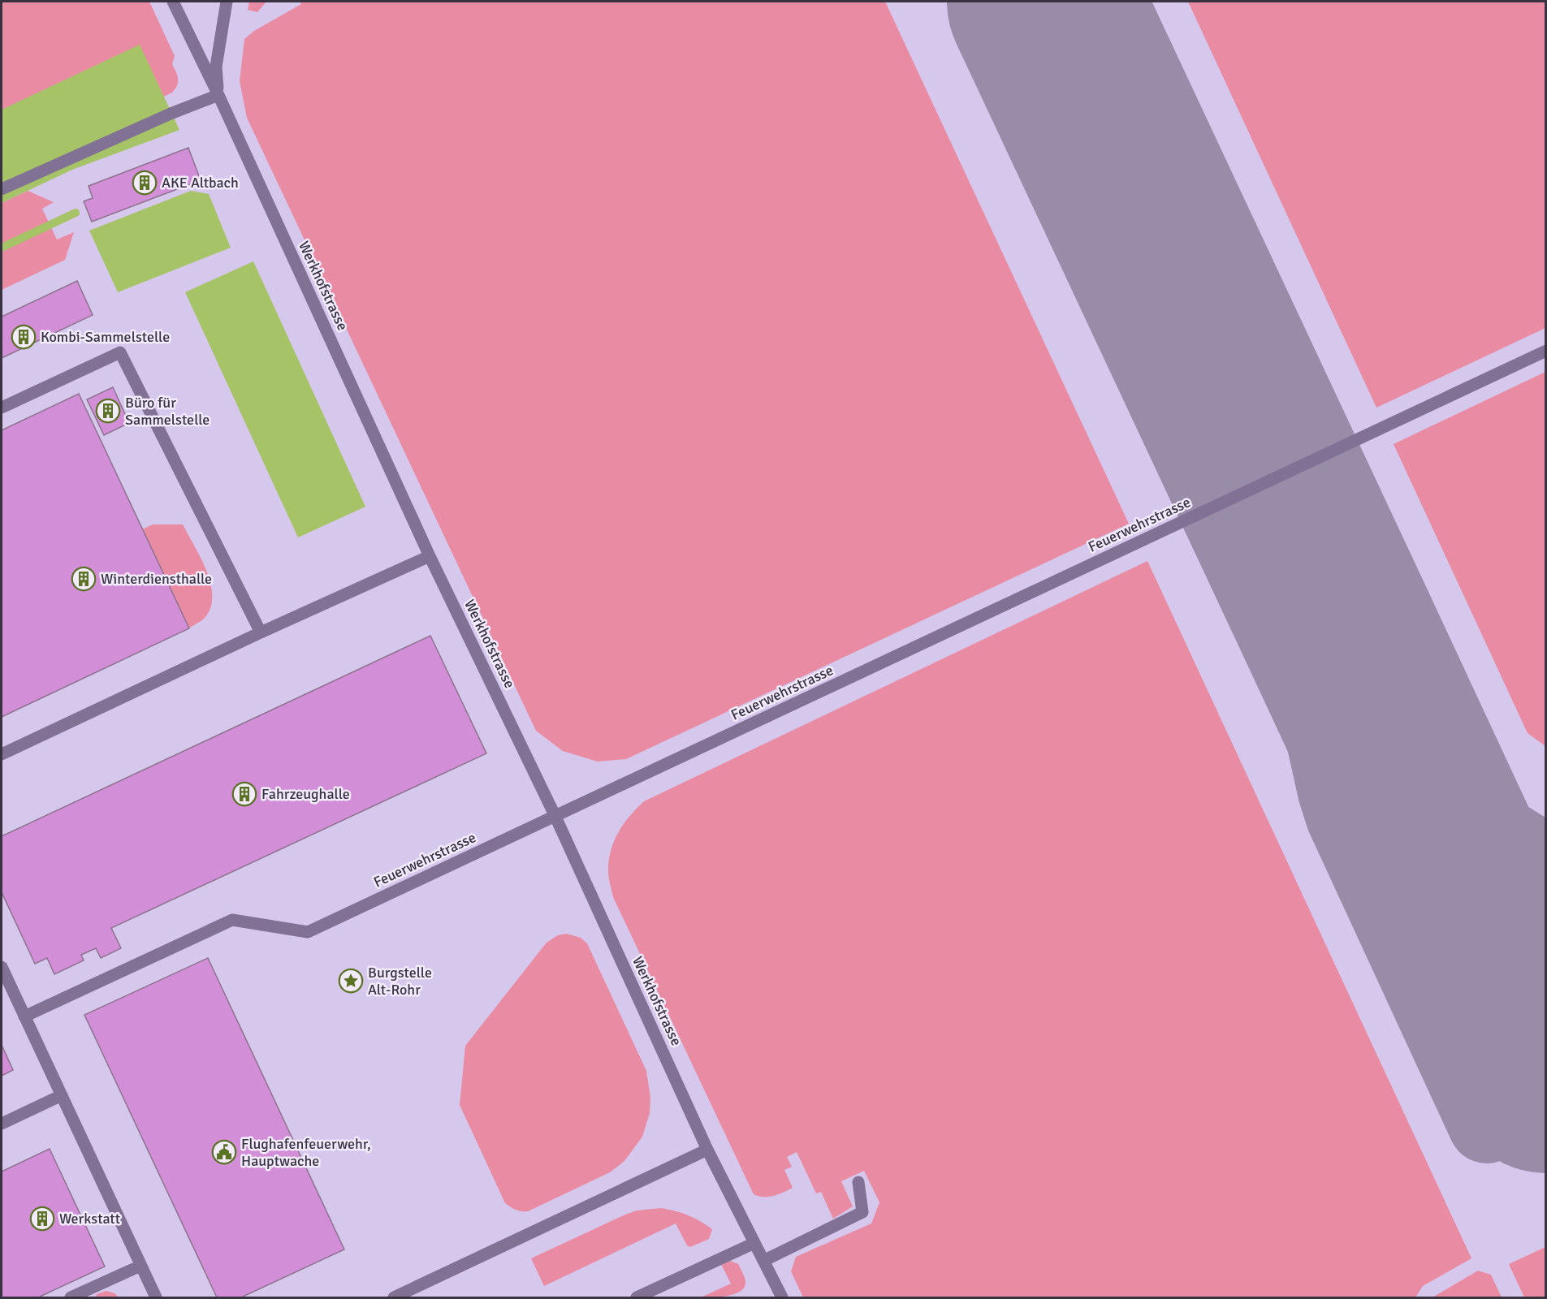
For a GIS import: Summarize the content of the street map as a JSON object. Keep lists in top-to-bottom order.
{
  "streets": {
    "lane": ["Werkhofstrasse", "Feuerwehrstrasse"]
  },
  "crossings": [
    ["Werkhofstrasse", "Feuerwehrstrasse"]
  ],
  "places": {
    "building": [
      "AKE Altbach",
      "Kombi-Sammelstelle",
      "Büro für Sammelstelle",
      "Winterdiensthalle",
      "Fahrzeughalle",
      "Werkstatt"
    ],
    "place": ["Burgstelle Alt-Rohr"],
    "public building": ["Flughafenfeuerwehr, Hauptwache"]
  }
}
